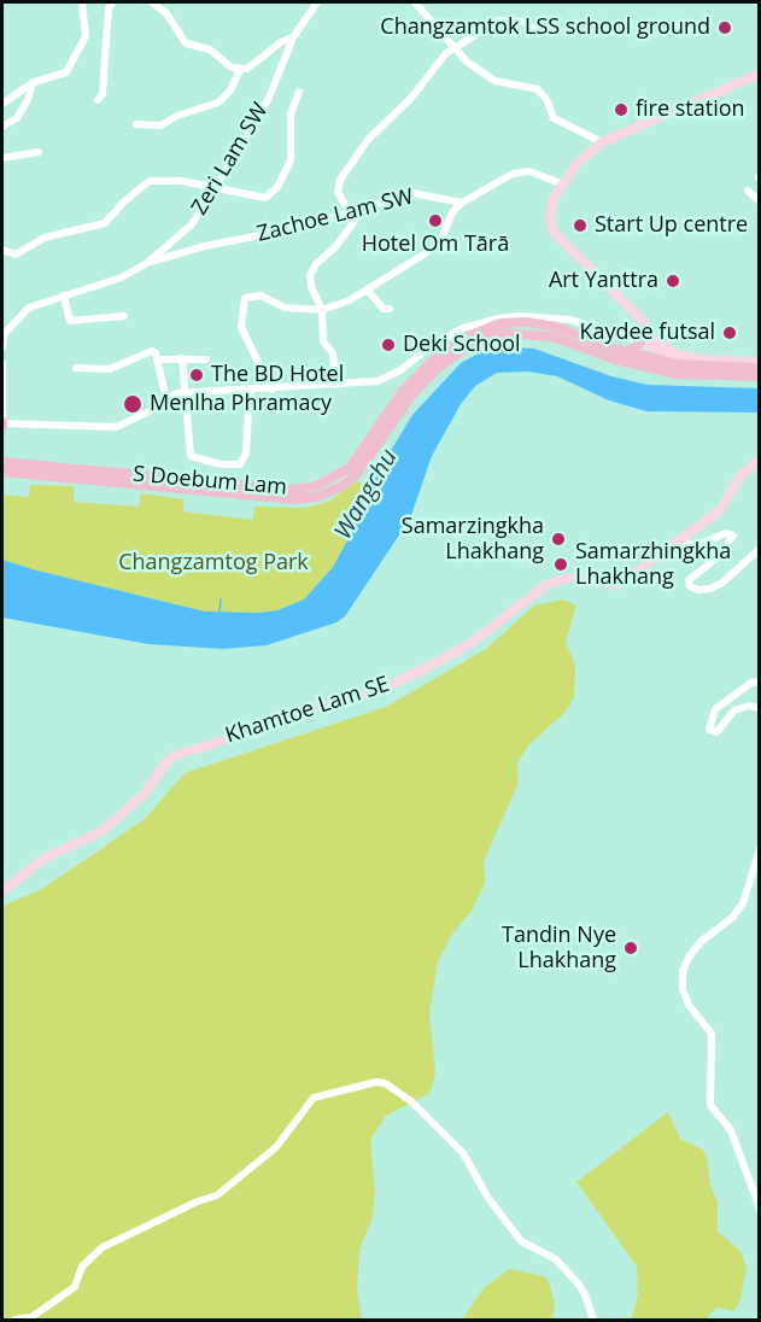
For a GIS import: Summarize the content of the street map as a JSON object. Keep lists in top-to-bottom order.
{
  "streets": {
    "highway": ["S Doebum Lam"],
    "main road": ["Khamtoe Lam SE"],
    "street": ["Zeri Lam SW", "Zachoe Lam SW"]
  },
  "crossings": [
    ["Zeri Lam SW", "Zachoe Lam SW"]
  ],
  "water": ["Wangchu"],
  "parks": ["Changzamtog Park"],
  "places": [
    "Changzamtok LSS school ground",
    "fire station",
    "Hotel Om Tārā",
    "Start Up centre",
    "Art Yanttra",
    "Kaydee futsal",
    "Deki School",
    "The BD Hotel",
    "Menlha Phramacy",
    "Samarzingkha Lhakhang",
    "Samarzhingkha Lhakhang",
    "Tandin Nye Lhakhang"
  ]
}
